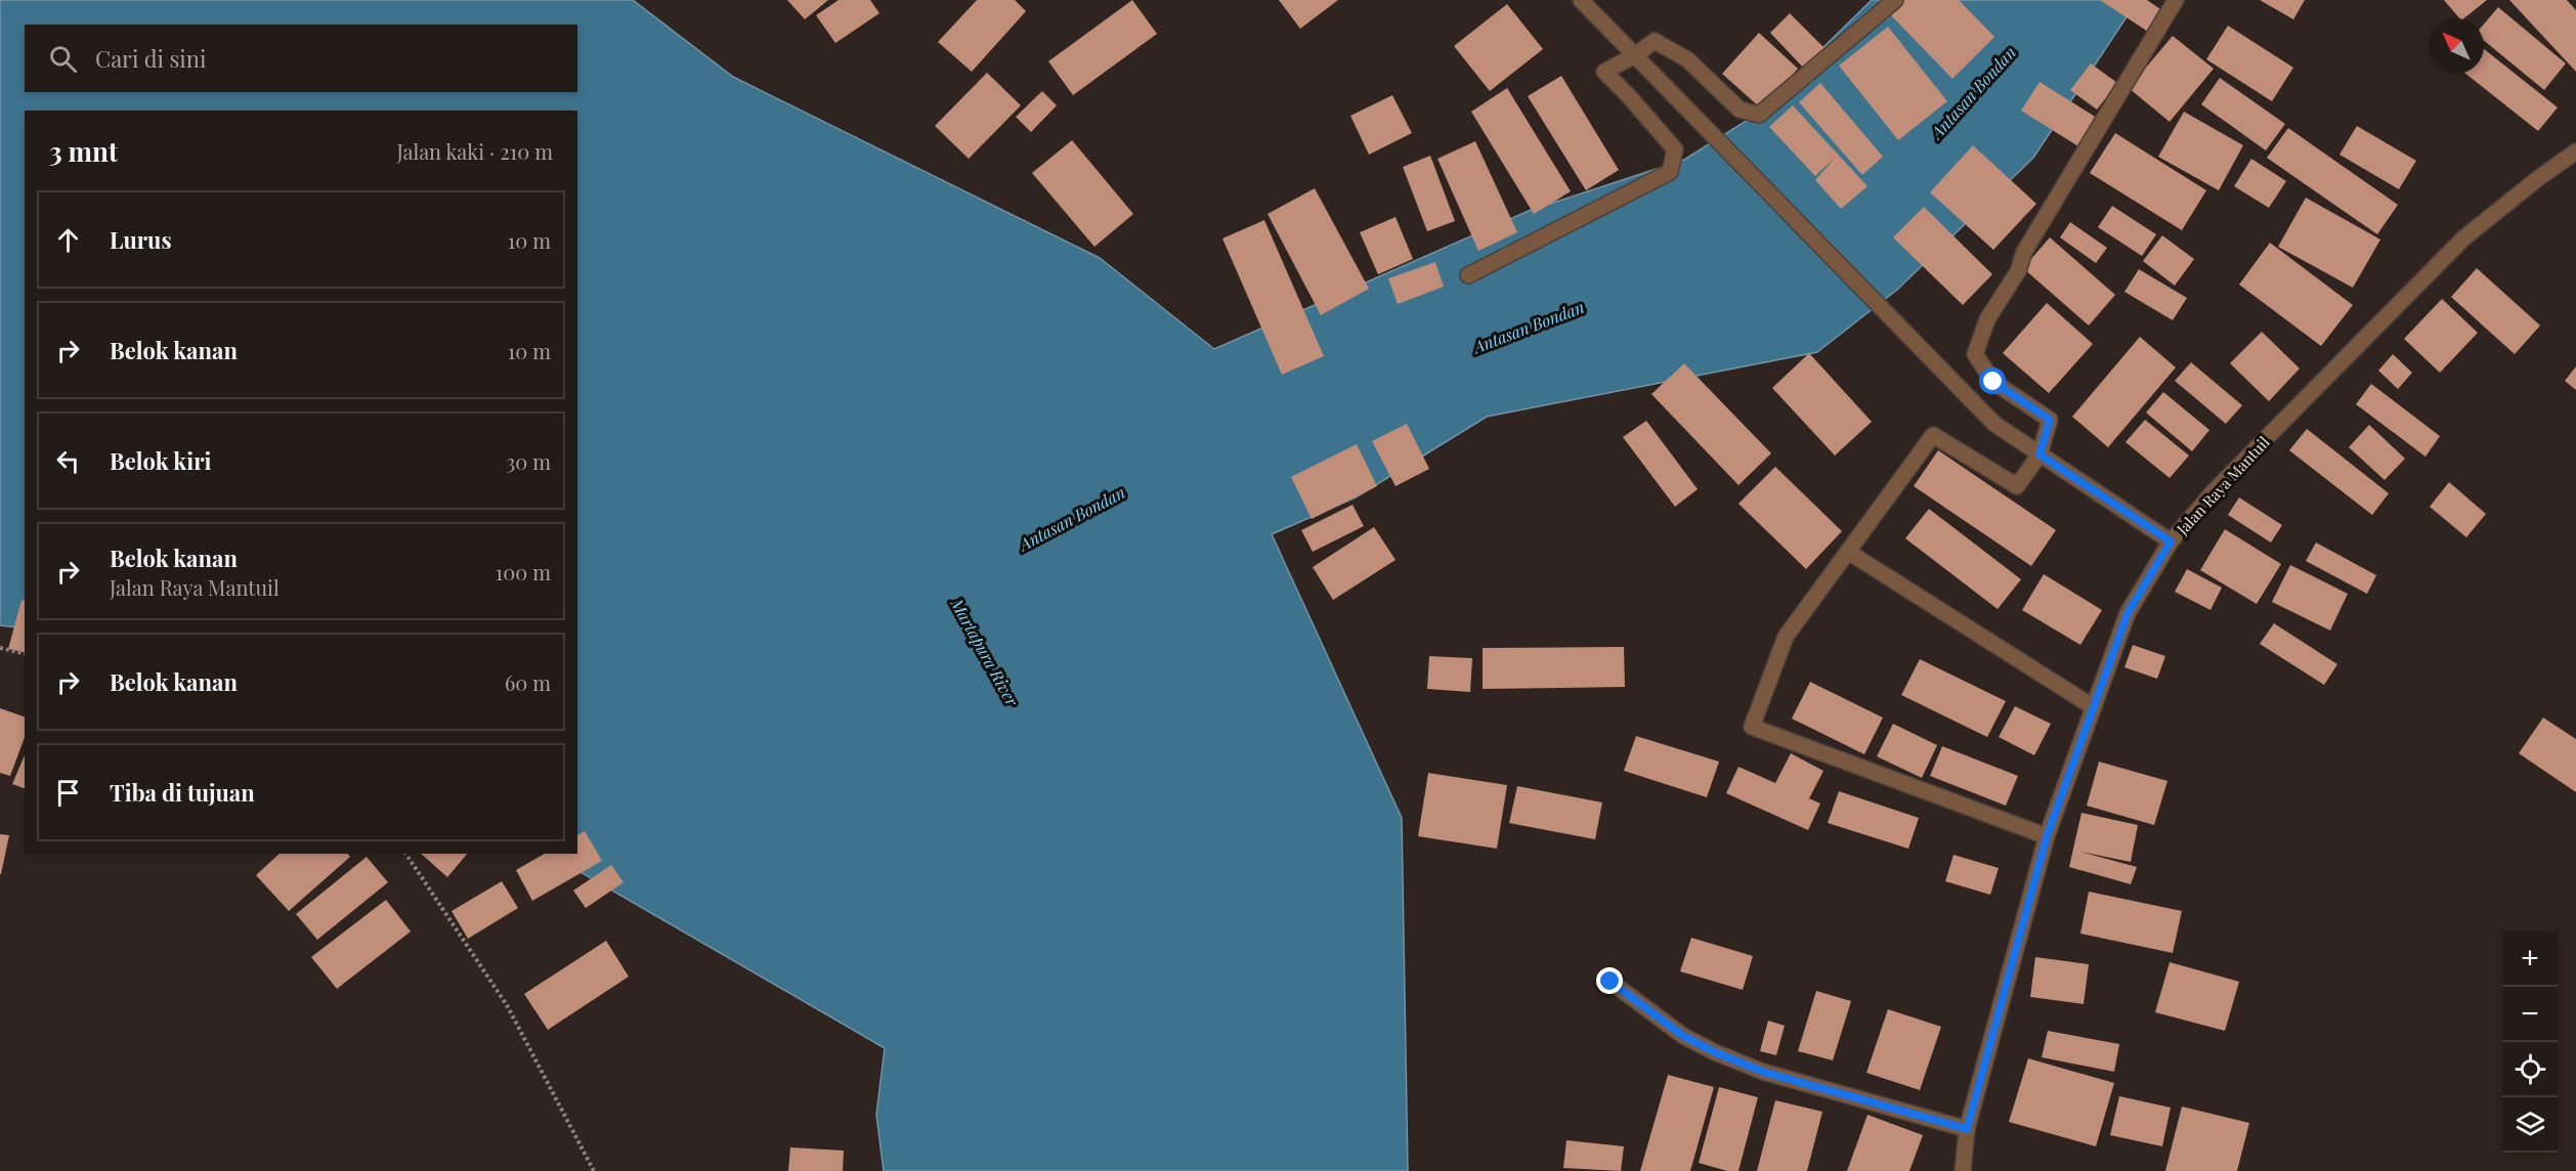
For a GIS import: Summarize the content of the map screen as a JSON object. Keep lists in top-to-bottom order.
{
  "streets": {
    "street": ["Jalan Raya Mantuil"]
  },
  "water": ["Antasan Bondan", "Martapura River"],
  "north": "top left",
  "page": {
    "search": "Cari di sini",
    "heading": ["3 mnt", "Jalan kaki · 210 m"],
    "list": [
      ["Lurus", "10 m"],
      ["Belok kanan", "10 m"],
      ["Belok kiri", "30 m"],
      ["Belok kanan", "Jalan Raya Mantuil", "100 m"],
      ["Belok kanan", "60 m"],
      "Tiba di tujuan"
    ],
    "map_buttons": ["+", "−"]
  }
}
